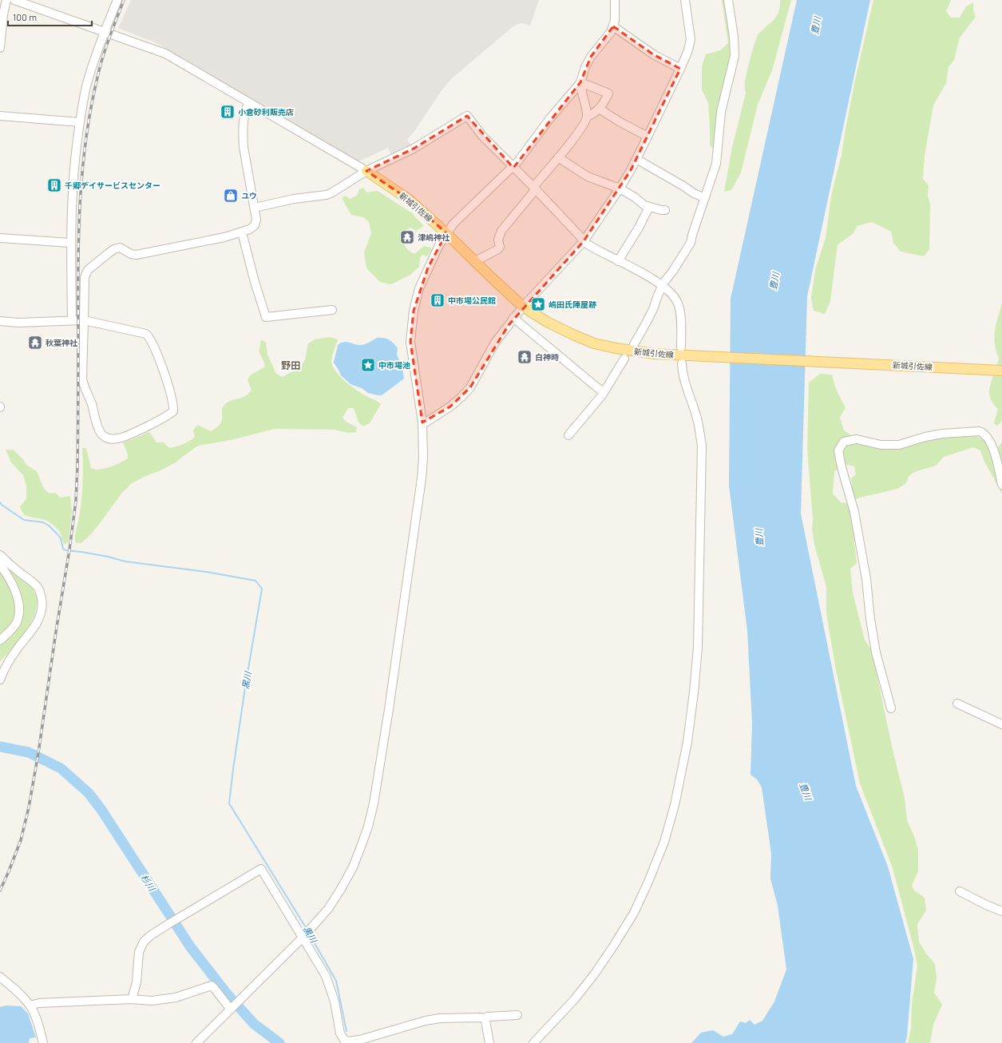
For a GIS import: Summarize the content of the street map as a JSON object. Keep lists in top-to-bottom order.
{
  "streets": {
    "main road": ["新城引佐線"]
  },
  "districts": ["野田"],
  "water": ["豊川", "黒川", "杉川"],
  "places": {
    "building": ["小倉砂利販売店", "千郷デイサービスセンター", "中市場公民館"],
    "shop": ["ユウ"],
    "temple": ["津嶋神社", "秋葉神社", "白神時"],
    "place": ["嶋田氏陣屋跡", "中市場池"]
  },
  "scale_bar": "100 m"
}
